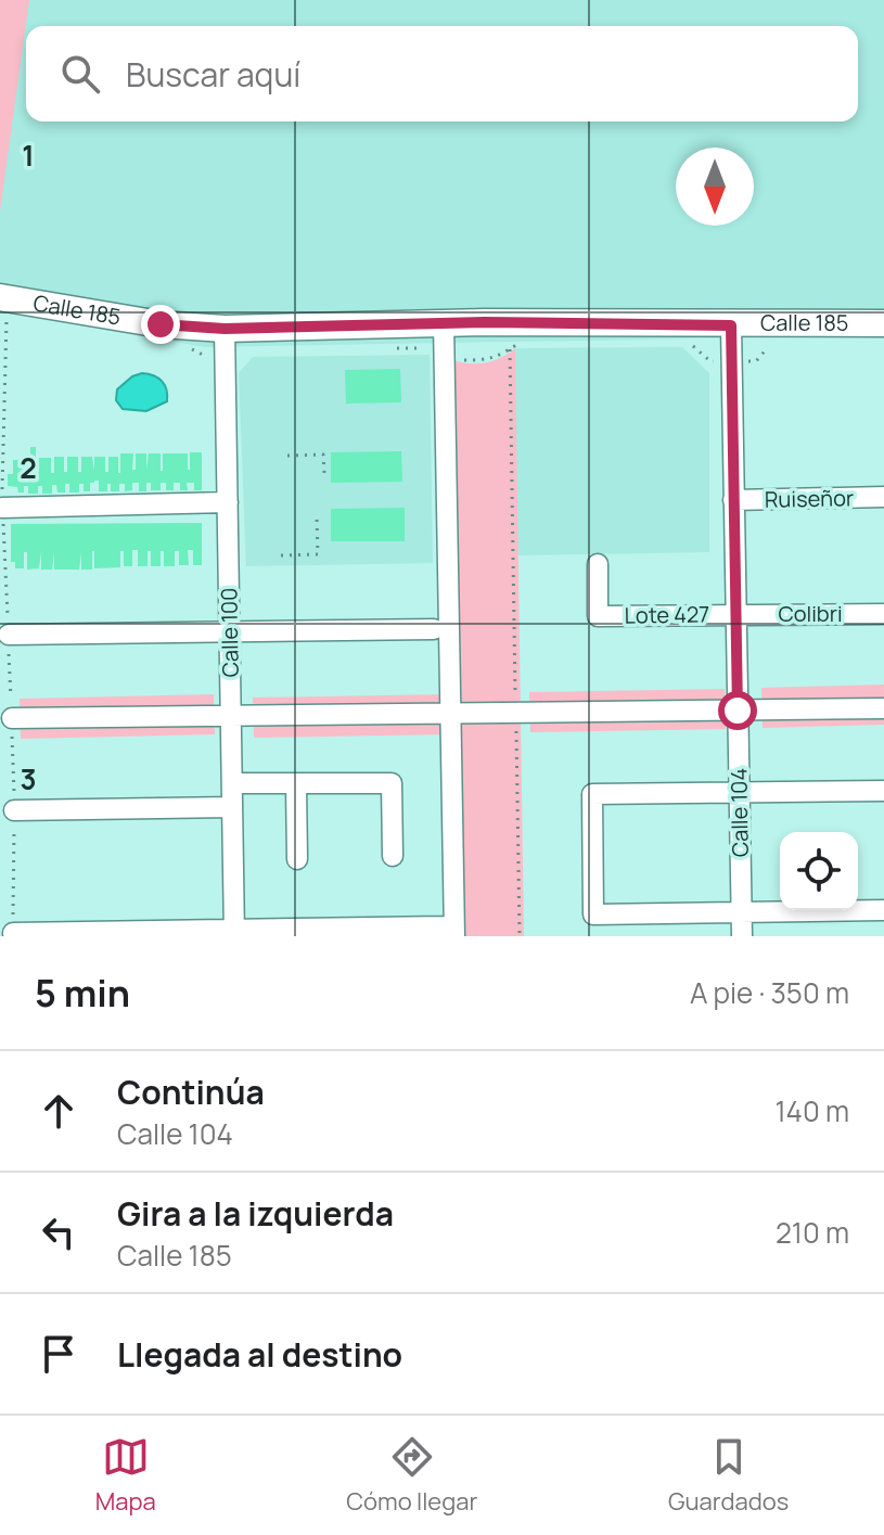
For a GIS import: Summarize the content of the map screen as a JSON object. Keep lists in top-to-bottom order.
{
  "streets": {
    "street": [
      "Calle 185",
      "Ruiseñor",
      "Colibri",
      "Lote 427",
      "Calle 100",
      "Calle 104"
    ]
  },
  "crossings": [
    ["Calle 185", "Calle 100"],
    ["Calle 185", "Calle 104"],
    ["Ruiseñor", "Calle 104"],
    ["Colibri", "Lote 427"],
    ["Colibri", "Calle 104"],
    ["Lote 427", "Calle 104"]
  ],
  "north": "bottom",
  "page": {
    "search": "Buscar aquí",
    "heading": ["5 min", "A pie · 350 m"],
    "list": [
      ["Continúa", "Calle 104", "140 m"],
      ["Gira a la izquierda", "Calle 185", "210 m"],
      "Llegada al destino"
    ],
    "nav": ["Mapa", "Cómo llegar", "Guardados"]
  },
  "grid": {
    "rows": ["1", "2", "3"]
  }
}
